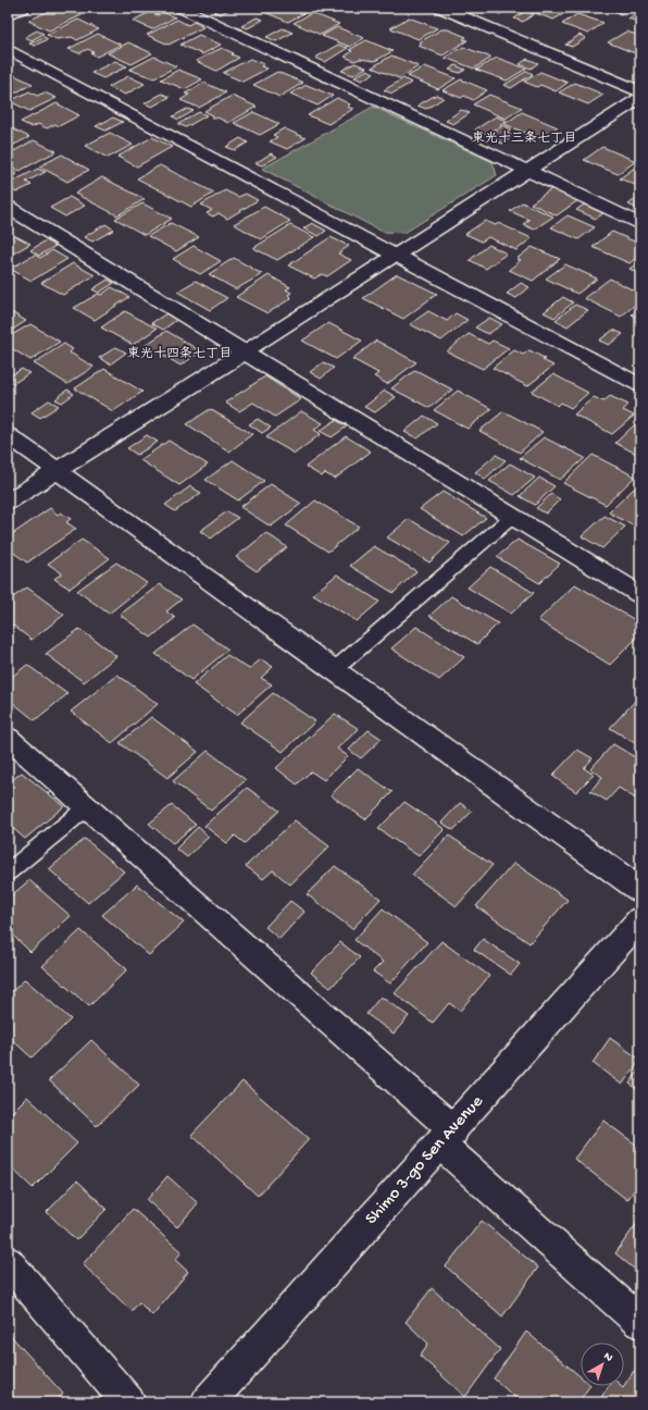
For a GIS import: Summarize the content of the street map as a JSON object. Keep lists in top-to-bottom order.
{
  "streets": {
    "street": ["Shimo 3-go Sen Avenue"]
  },
  "districts": ["東光十三条七丁目", "東光十四条七丁目"],
  "north": "top right"
}
